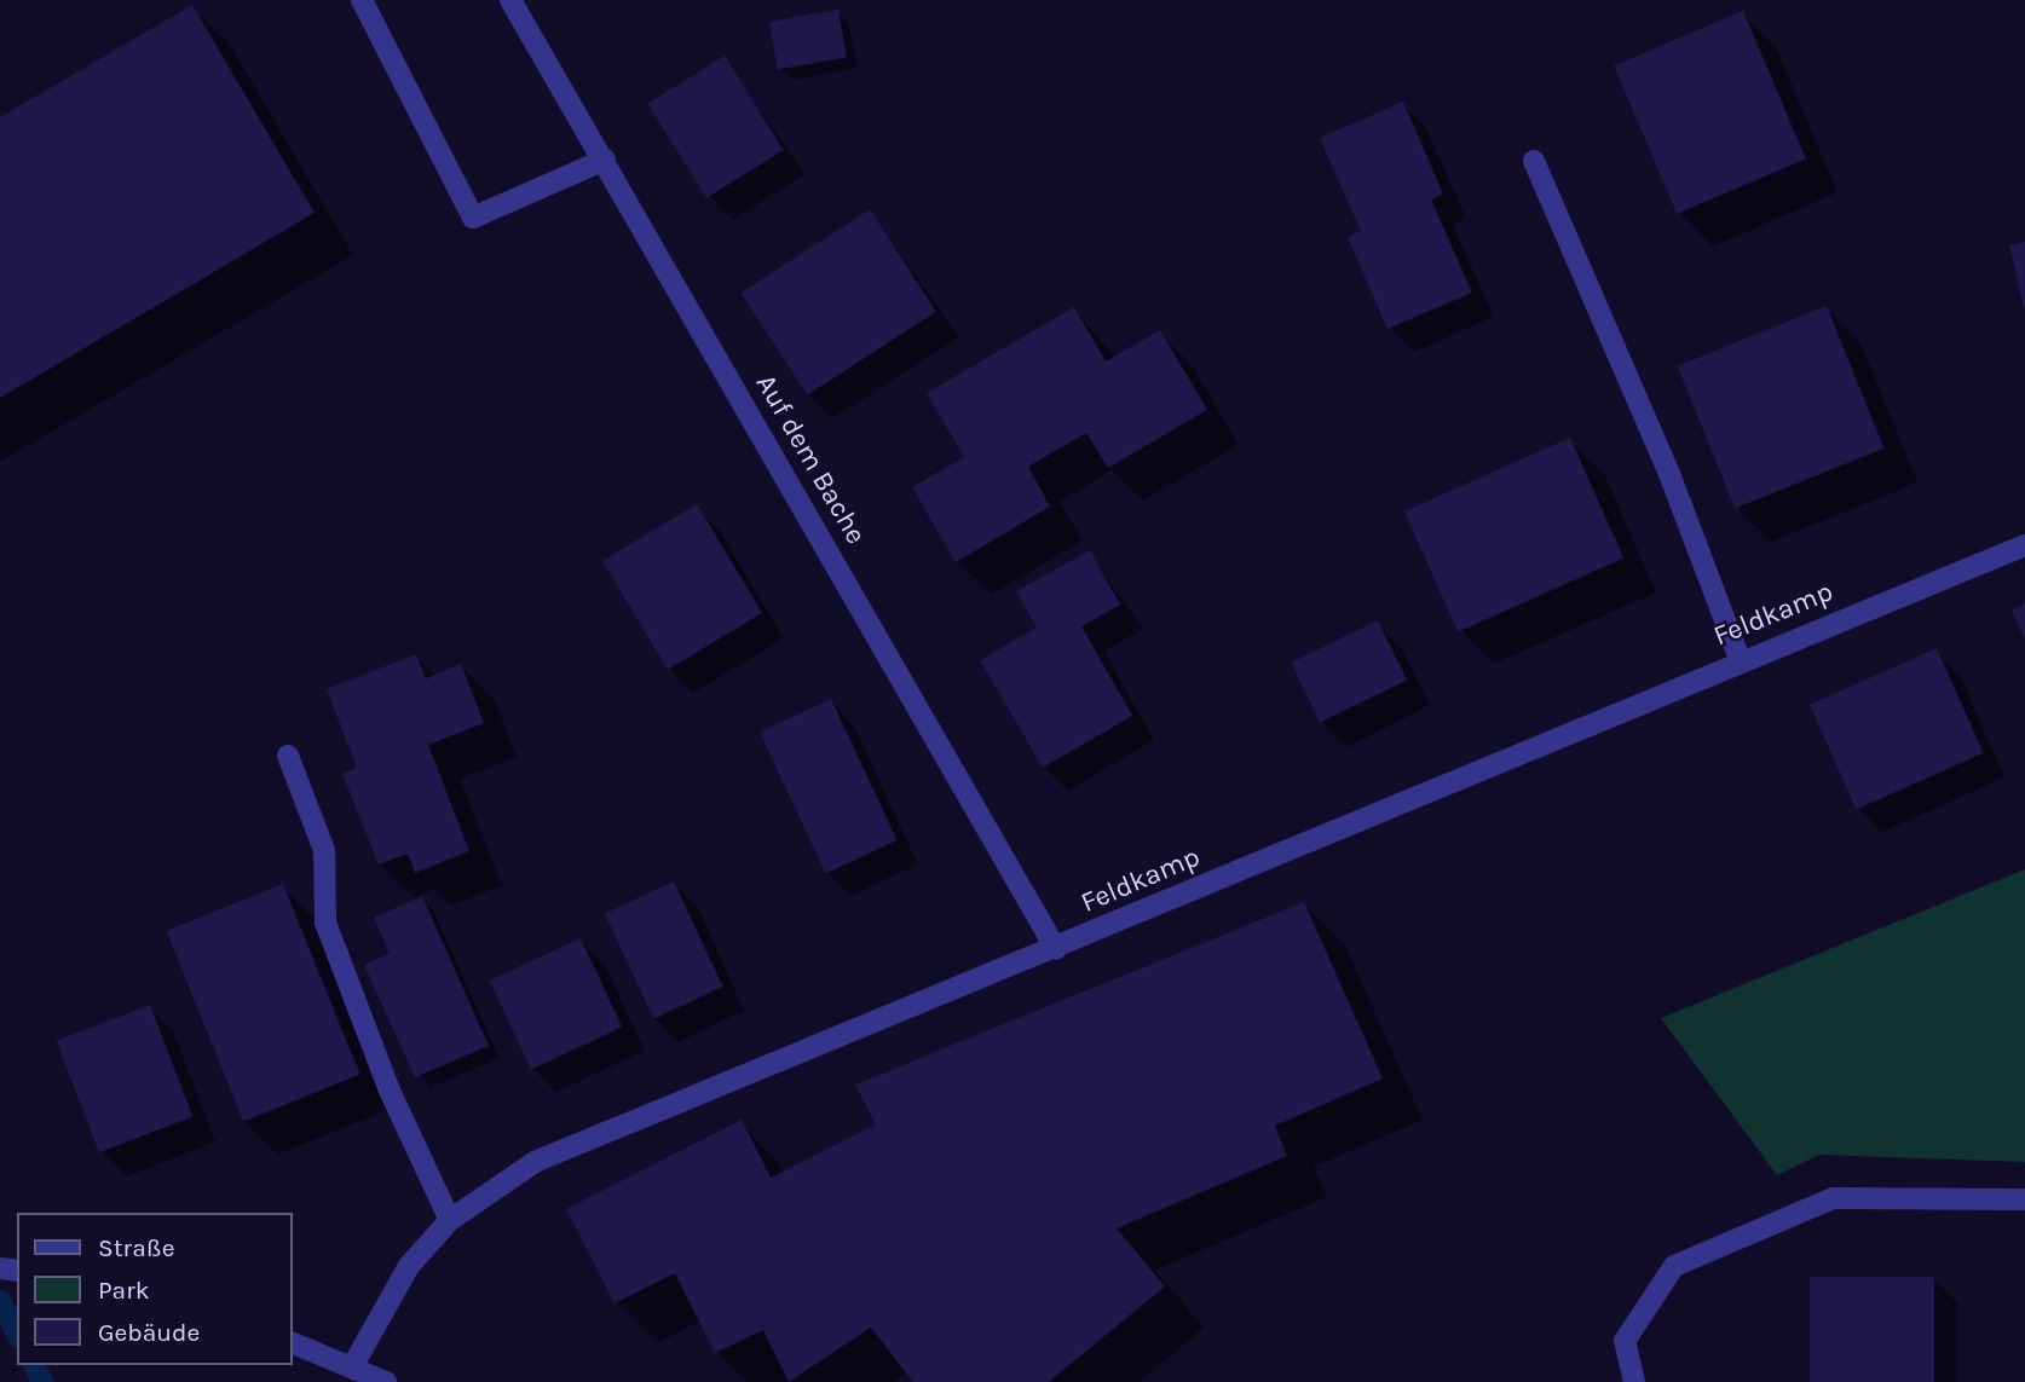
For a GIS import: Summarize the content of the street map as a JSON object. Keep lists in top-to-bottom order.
{
  "streets": {
    "street": ["Auf dem Bache", "Feldkamp"]
  },
  "crossings": [
    ["Auf dem Bache", "Feldkamp"]
  ],
  "legend": ["Straße", "Park", "Gebäude"]
}
